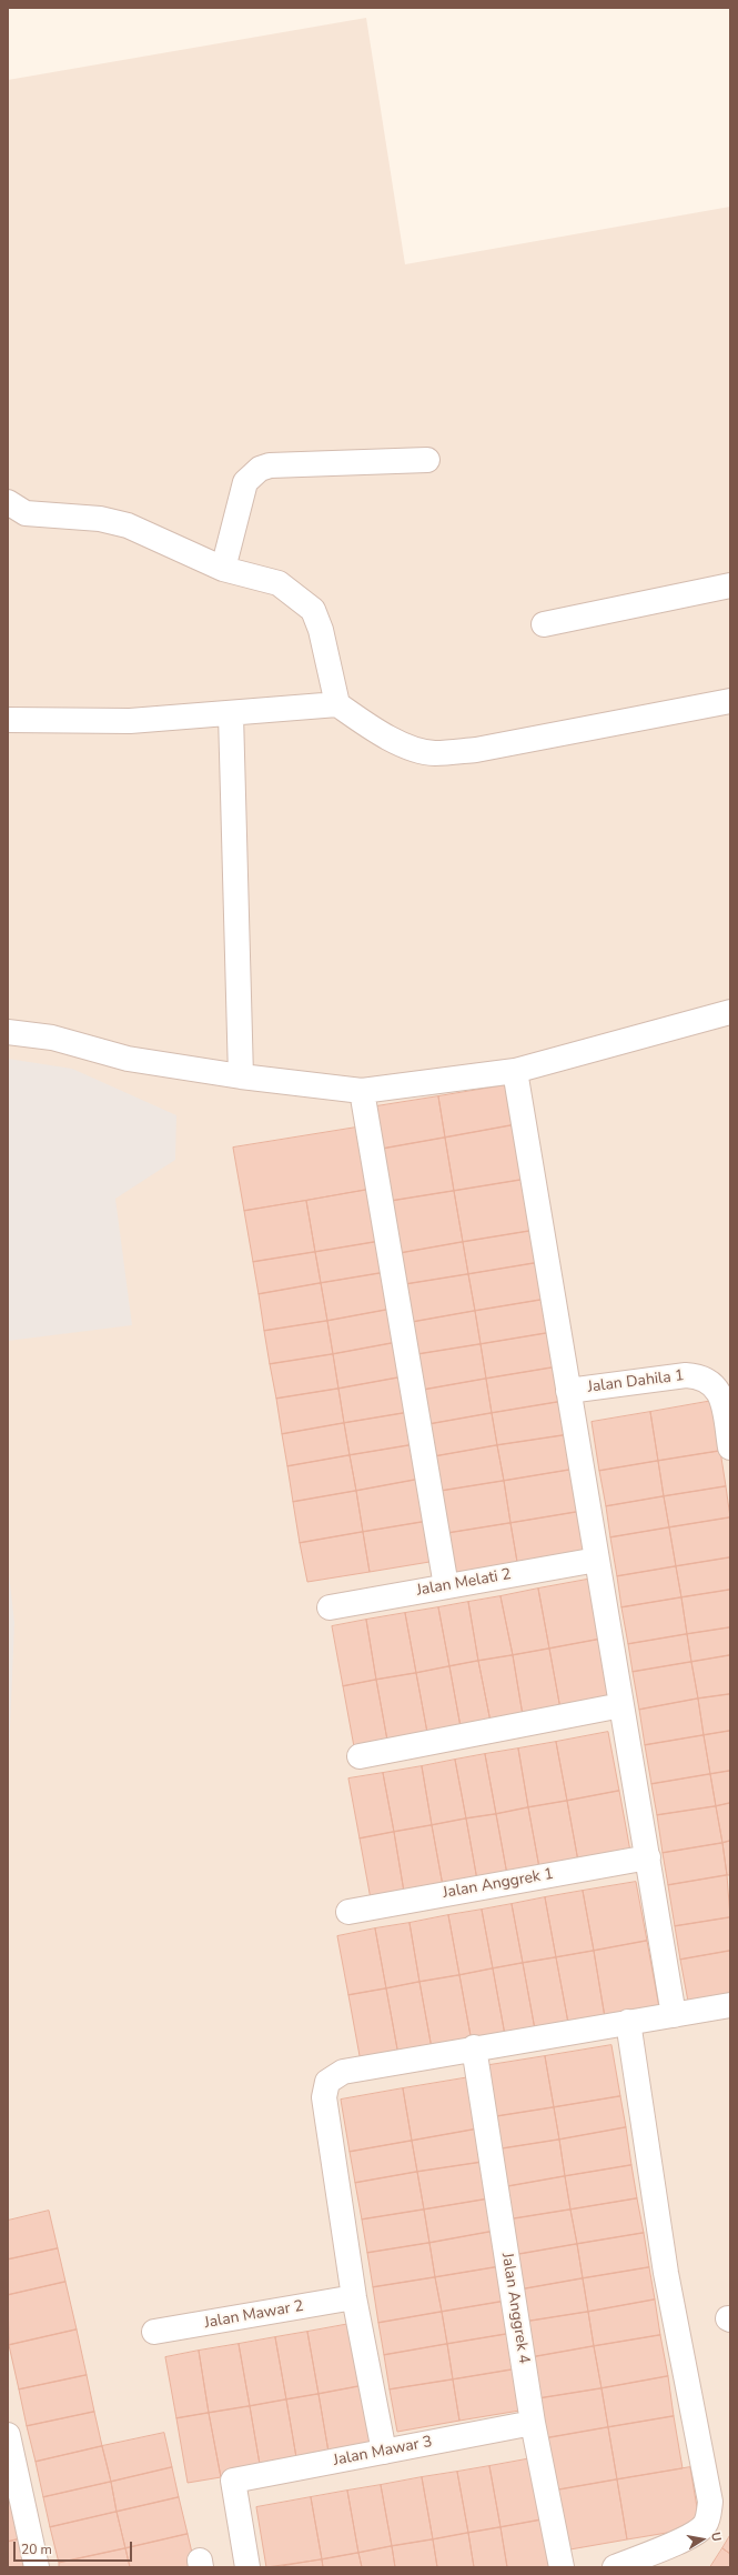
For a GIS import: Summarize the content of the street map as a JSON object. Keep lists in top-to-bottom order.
{
  "streets": {
    "street": [
      "Jalan Dahila 1",
      "Jalan Melati 2",
      "Jalan Anggrek 1",
      "Jalan Anggrek 4",
      "Jalan Mawar 2",
      "Jalan Mawar 3"
    ]
  },
  "crossings": [
    ["Jalan Anggrek 4", "Jalan Mawar 3"]
  ],
  "scale_bar": "20 m",
  "north": "right"
}
